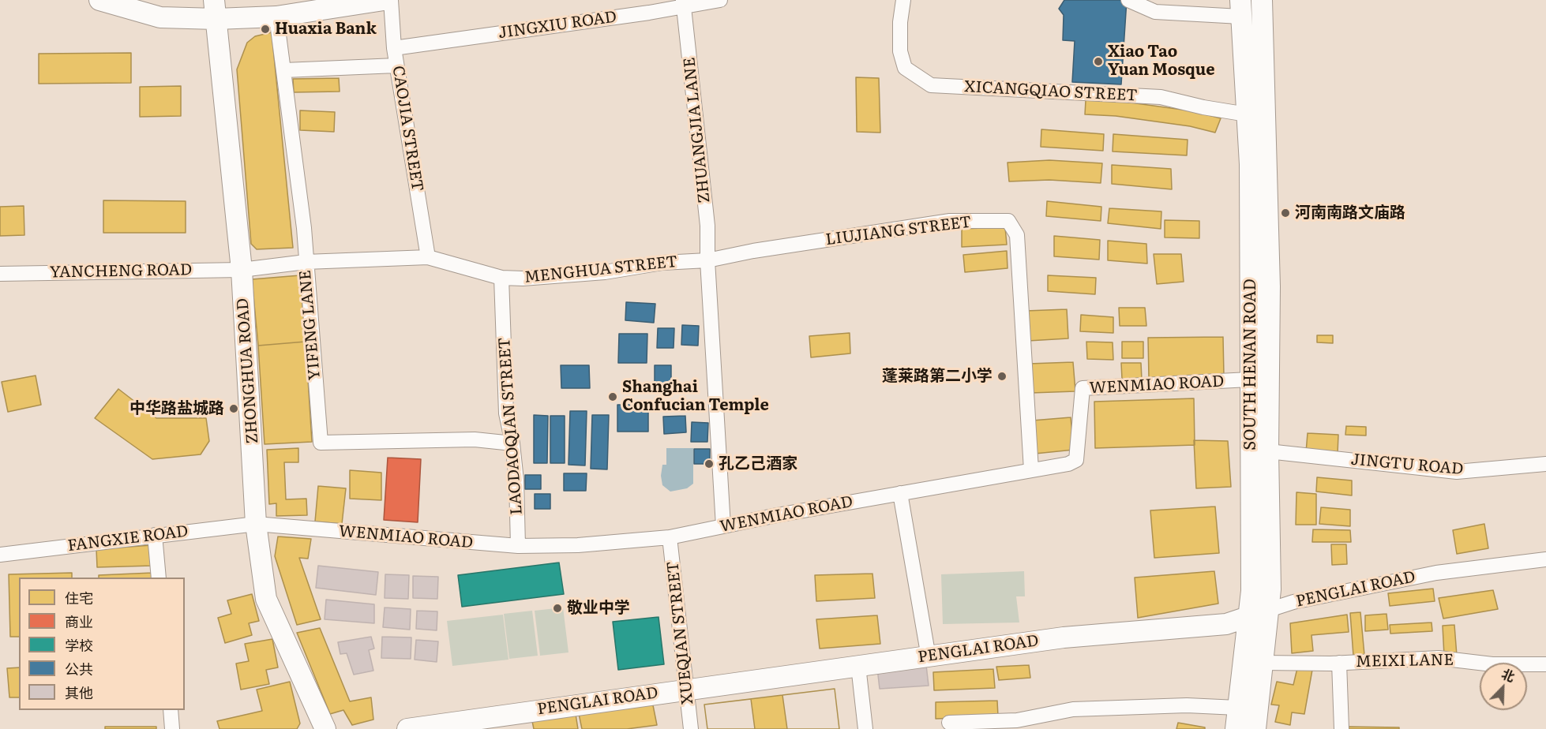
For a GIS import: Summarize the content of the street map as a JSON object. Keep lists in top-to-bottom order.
{
  "streets": {
    "main road": ["SOUTH HENAN ROAD", "ZHONGHUA ROAD", "PENGLAI ROAD"],
    "street": [
      "JINGXIU ROAD",
      "XICANGQIAO STREET",
      "CAOJIA STREET",
      "ZHUANGJIA LANE",
      "LIUJIANG STREET",
      "MENGHUA STREET",
      "YANCHENG ROAD",
      "YIFENG LANE",
      "WENMIAO ROAD",
      "LAODAOQIAN STREET",
      "JINGTU ROAD",
      "FANGXIE ROAD",
      "XUEQIAN STREET",
      "MEIXI LANE"
    ]
  },
  "crossings": [
    ["JINGXIU ROAD", "CAOJIA STREET"],
    ["JINGXIU ROAD", "ZHUANGJIA LANE"],
    ["XICANGQIAO STREET", "SOUTH HENAN ROAD"],
    ["CAOJIA STREET", "MENGHUA STREET"],
    ["ZHUANGJIA LANE", "LIUJIANG STREET"],
    ["ZHUANGJIA LANE", "MENGHUA STREET"],
    ["ZHUANGJIA LANE", "WENMIAO ROAD"],
    ["LIUJIANG STREET", "MENGHUA STREET"],
    ["LIUJIANG STREET", "WENMIAO ROAD"],
    ["MENGHUA STREET", "YANCHENG ROAD"],
    ["MENGHUA STREET", "YIFENG LANE"],
    ["MENGHUA STREET", "ZHONGHUA ROAD"],
    ["MENGHUA STREET", "LAODAOQIAN STREET"],
    ["YANCHENG ROAD", "ZHONGHUA ROAD"],
    ["YIFENG LANE", "LAODAOQIAN STREET"],
    ["SOUTH HENAN ROAD", "WENMIAO ROAD"],
    ["SOUTH HENAN ROAD", "JINGTU ROAD"],
    ["SOUTH HENAN ROAD", "PENGLAI ROAD"],
    ["SOUTH HENAN ROAD", "MEIXI LANE"],
    ["ZHONGHUA ROAD", "WENMIAO ROAD"],
    ["ZHONGHUA ROAD", "FANGXIE ROAD"],
    ["WENMIAO ROAD", "LAODAOQIAN STREET"],
    ["WENMIAO ROAD", "FANGXIE ROAD"],
    ["WENMIAO ROAD", "XUEQIAN STREET"],
    ["PENGLAI ROAD", "XUEQIAN STREET"]
  ],
  "places": [
    "Huaxia Bank",
    "Xiao Tao Yuan Mosque",
    "河南南路文庙路",
    "蓬莱路第二小学",
    "Shanghai Confucian Temple",
    "中华路盐城路",
    "孔乙己酒家",
    "敬业中学"
  ],
  "legend": [
    "住宅",
    "商业",
    "学校",
    "公共",
    "其他"
  ],
  "north": "top right"
}
